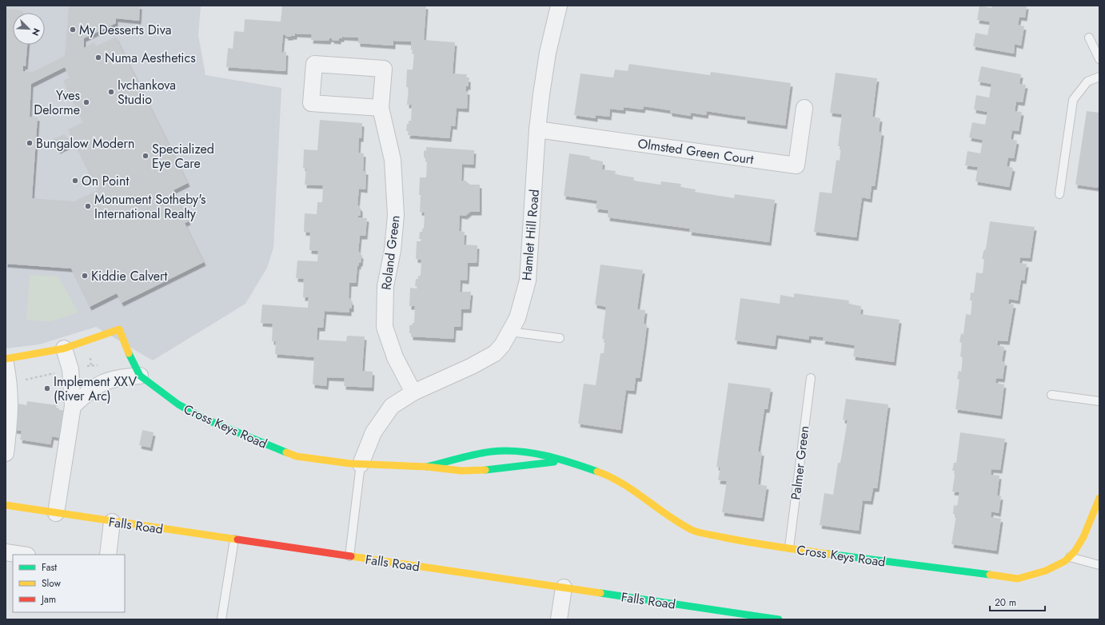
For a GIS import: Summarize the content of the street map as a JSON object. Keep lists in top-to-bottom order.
{
  "streets": {
    "street": [
      "Olmsted Green Court",
      "Hamlet Hill Road",
      "Roland Green",
      "Cross Keys Road",
      "Falls Road"
    ],
    "lane": ["Palmer Green"]
  },
  "crossings": [
    ["Olmsted Green Court", "Hamlet Hill Road"],
    ["Hamlet Hill Road", "Roland Green"],
    ["Hamlet Hill Road", "Cross Keys Road"],
    ["Cross Keys Road", "Palmer Green"]
  ],
  "places": [
    "My Desserts Diva",
    "Numa Aesthetics",
    "Ivchankova Studio",
    "Yves Delorme",
    "Bungalow Modern",
    "Specialized Eye Care",
    "On Point",
    "Monument Sotheby's International Realty",
    "Kiddie Calvert",
    "Implement XXV (River Arc)"
  ],
  "legend": ["Fast", "Slow", "Jam"],
  "scale_bar": "20 m",
  "north": "bottom right"
}
